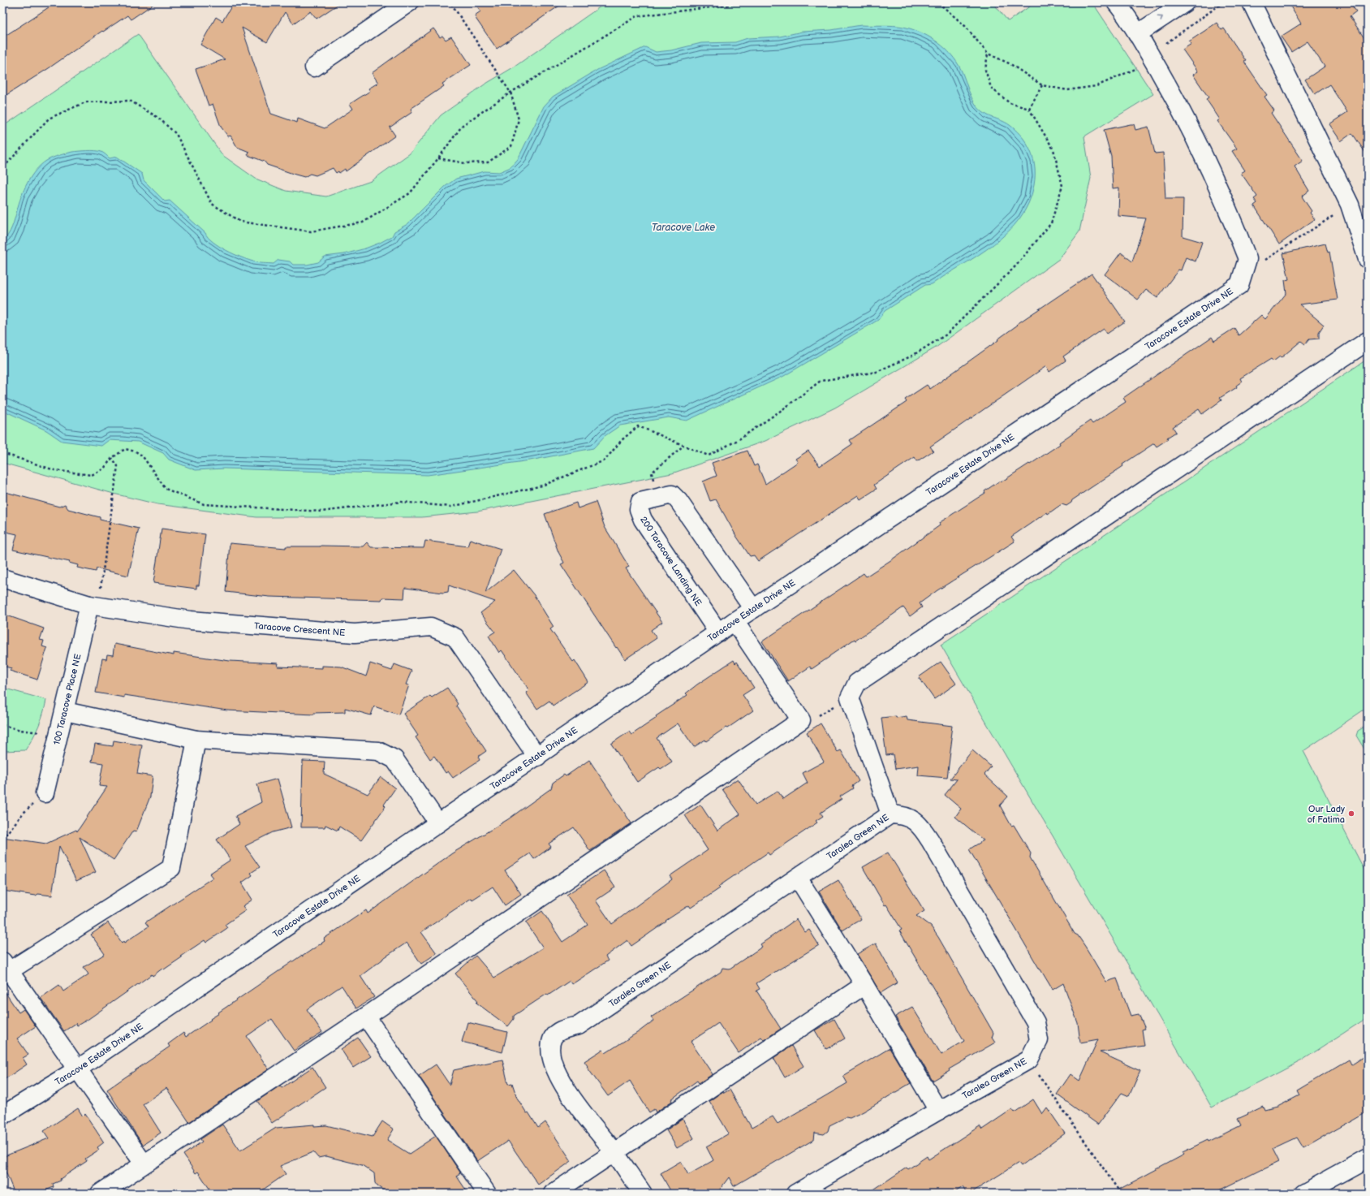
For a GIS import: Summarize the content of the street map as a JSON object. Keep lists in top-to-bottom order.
{
  "streets": {
    "street": [
      "Taracove Estate Drive NE",
      "200 Taracove Landing NE",
      "Taracove Crescent NE",
      "100 Taracove Place NE",
      "Taralea Green NE"
    ]
  },
  "crossings": [
    ["Taracove Estate Drive NE", "200 Taracove Landing NE"],
    ["Taracove Estate Drive NE", "Taracove Crescent NE"],
    ["Taracove Crescent NE", "100 Taracove Place NE"]
  ],
  "water": ["Taracove Lake"],
  "places": ["Our Lady of Fatima"]
}
